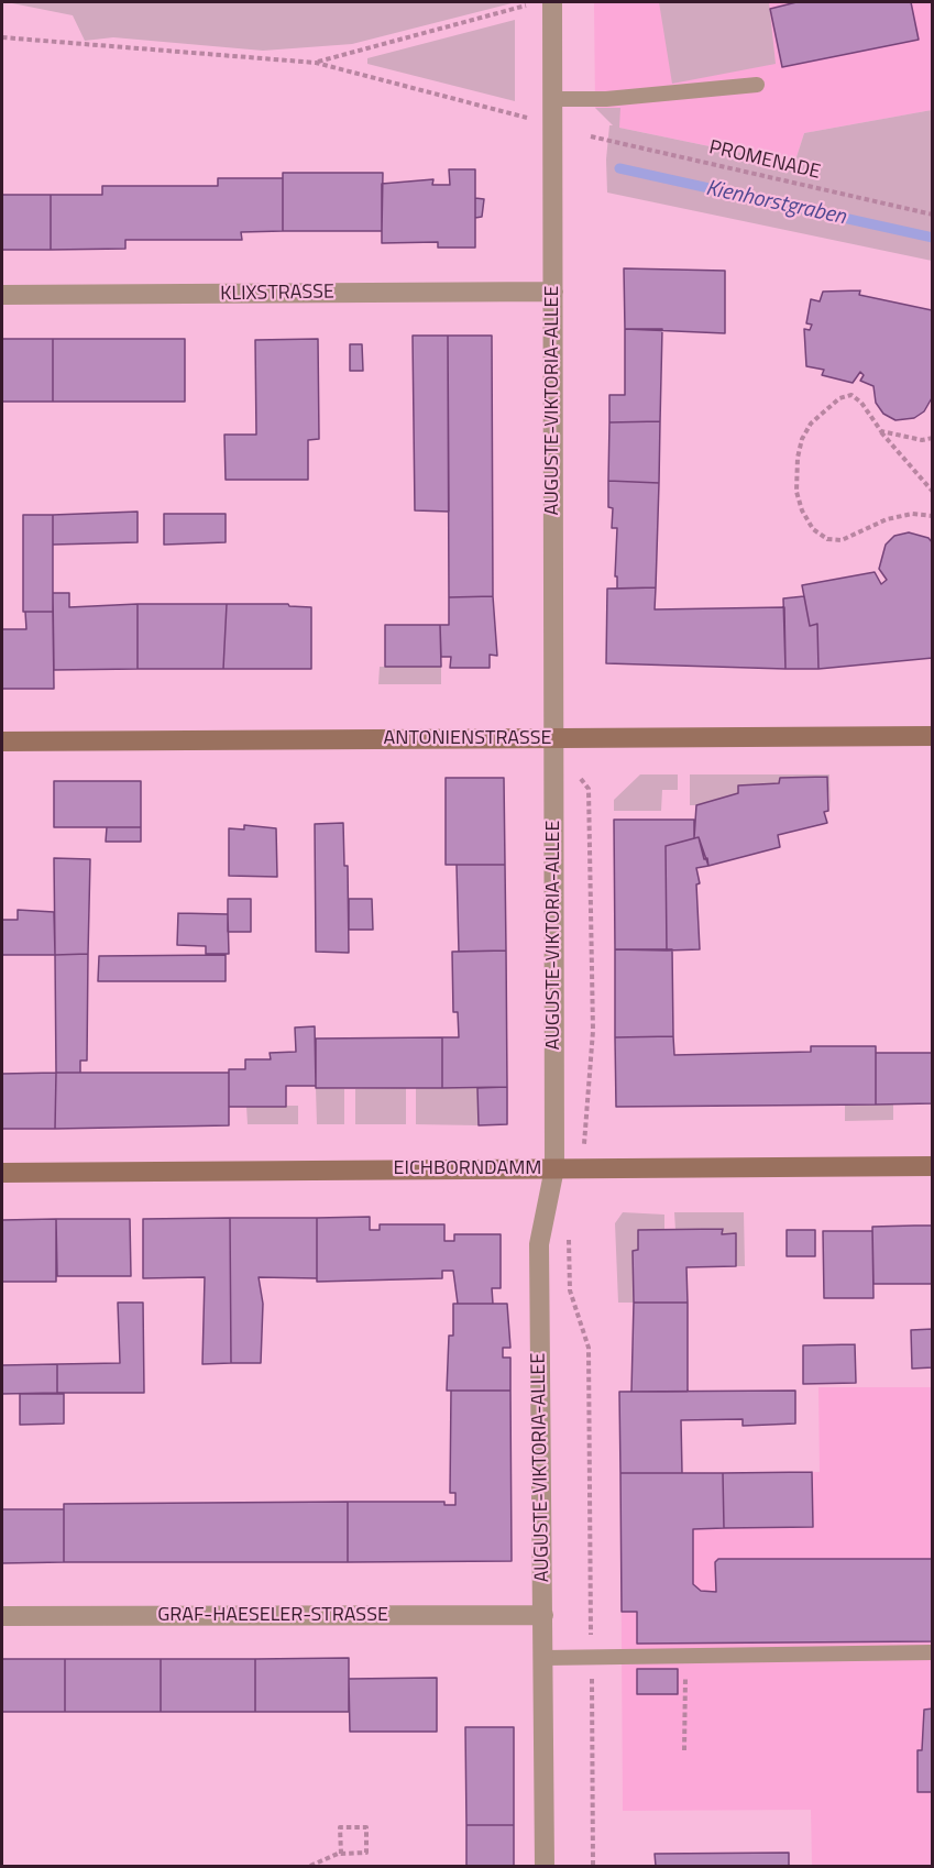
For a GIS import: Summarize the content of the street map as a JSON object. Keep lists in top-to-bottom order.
{
  "streets": {
    "main road": ["ANTONIENSTRASSE", "EICHBORNDAMM"],
    "street": ["KLIXSTRASSE", "AUGUSTE-VIKTORIA-ALLEE", "GRAF-HAESELER-STRASSE"],
    "path": ["PROMENADE"]
  },
  "crossings": [
    ["KLIXSTRASSE", "AUGUSTE-VIKTORIA-ALLEE"],
    ["AUGUSTE-VIKTORIA-ALLEE", "ANTONIENSTRASSE"],
    ["AUGUSTE-VIKTORIA-ALLEE", "EICHBORNDAMM"],
    ["AUGUSTE-VIKTORIA-ALLEE", "GRAF-HAESELER-STRASSE"]
  ],
  "water": ["Kienhorstgraben"]
}
